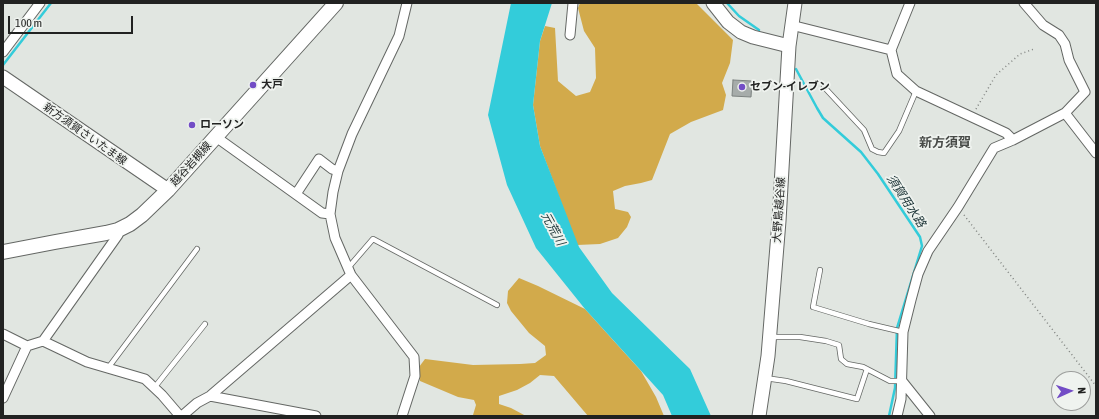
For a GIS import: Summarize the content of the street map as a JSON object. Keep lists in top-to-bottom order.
{
  "streets": {
    "main road": ["新方須賀さいたま線", "越谷岩槻線", "大野島越谷線"]
  },
  "crossings": [
    ["新方須賀さいたま線", "越谷岩槻線"]
  ],
  "districts": ["新方須賀"],
  "water": ["須賀用水路", "元荒川"],
  "places": ["大戸", "セブン-イレブン", "ローソン"],
  "scale_bar": "100 m",
  "north": "right"
}
